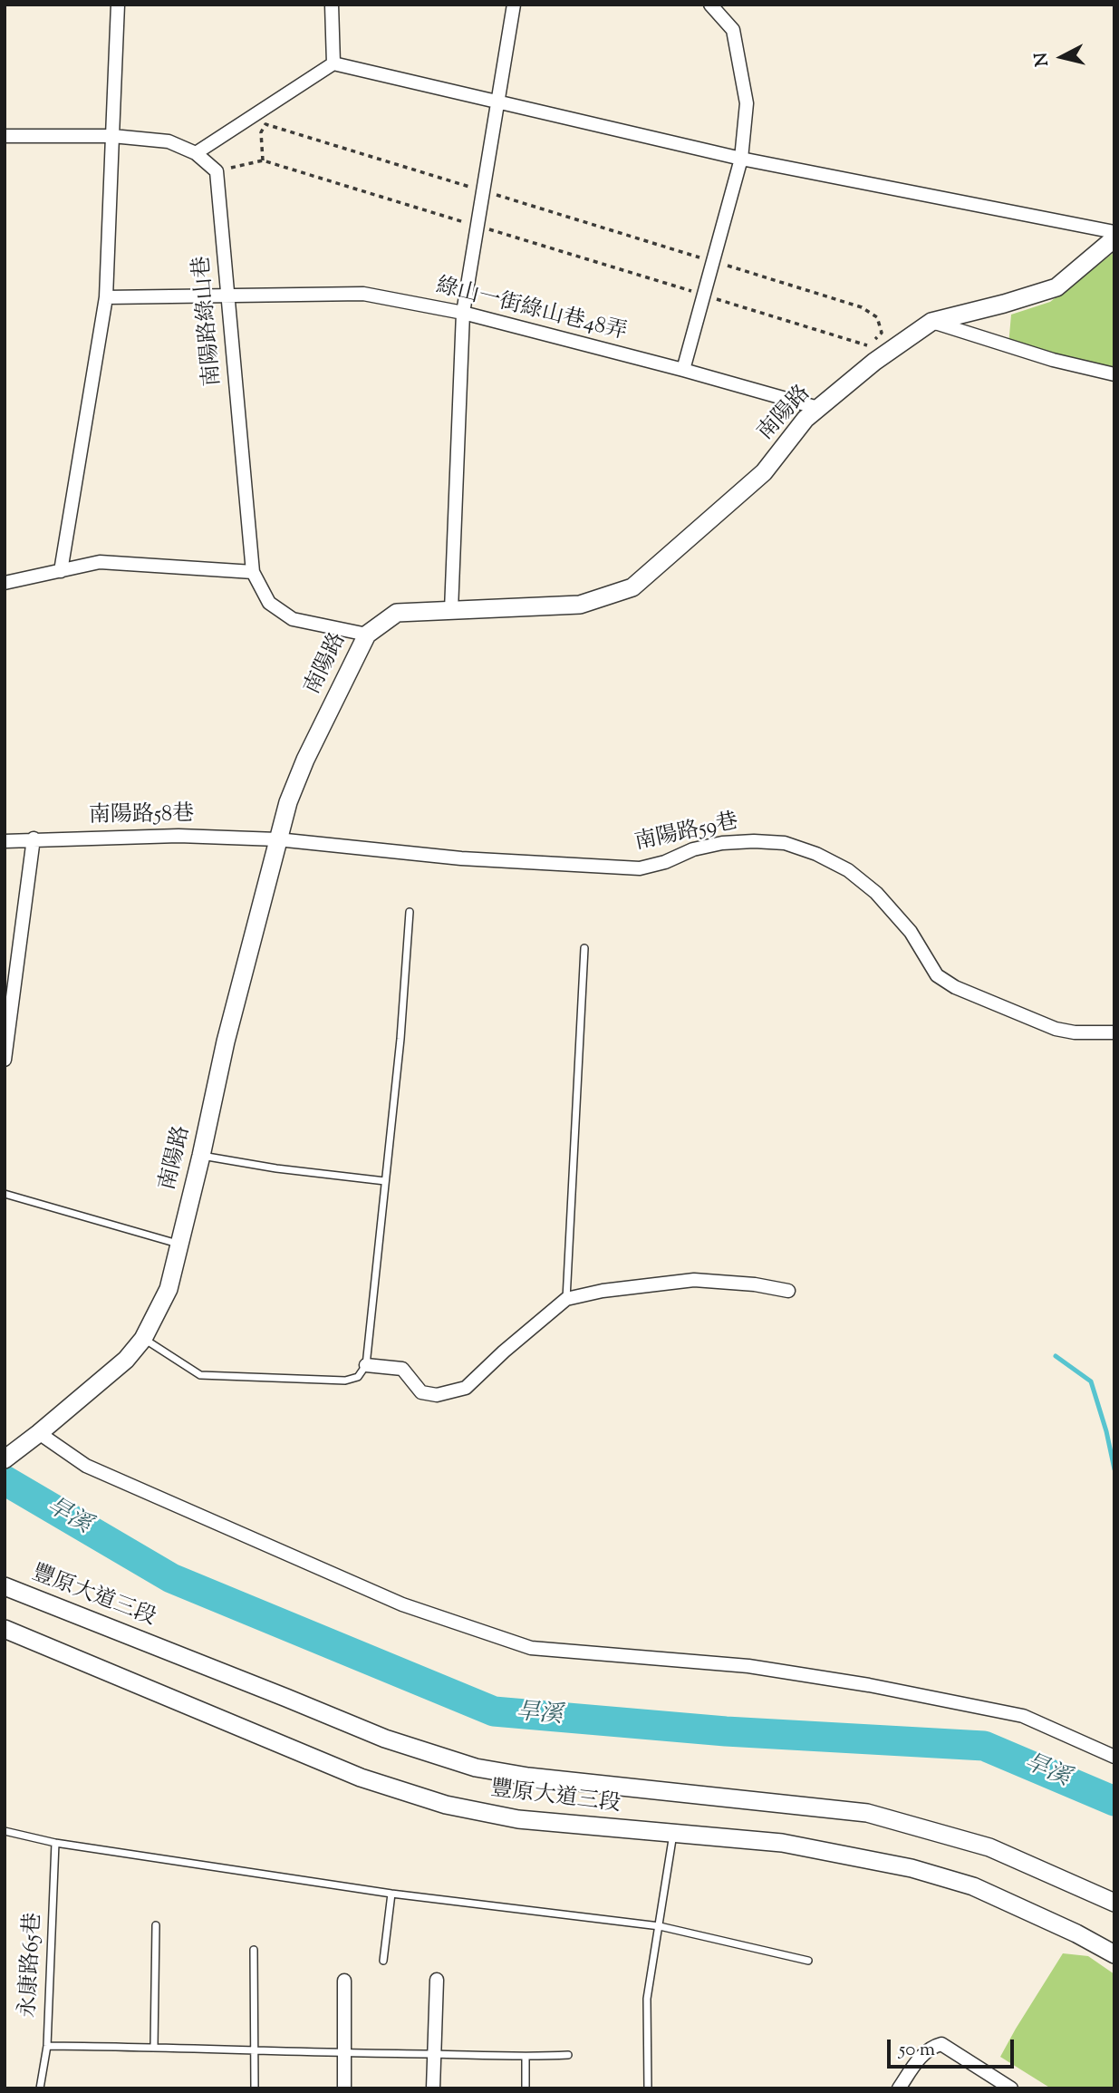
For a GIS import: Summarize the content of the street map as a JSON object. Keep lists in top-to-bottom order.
{
  "streets": {
    "street": [
      "綠山一街綠山巷48弄",
      "南陽路綠山巷",
      "南陽路",
      "南陽路58巷",
      "南陽路59巷",
      "豐原大道三段"
    ],
    "lane": ["永康路65巷"]
  },
  "crossings": [
    ["綠山一街綠山巷48弄", "南陽路綠山巷"],
    ["綠山一街綠山巷48弄", "南陽路"],
    ["南陽路綠山巷", "南陽路"],
    ["南陽路", "南陽路58巷"],
    ["南陽路", "南陽路59巷"],
    ["南陽路58巷", "南陽路59巷"]
  ],
  "water": ["旱溪"],
  "scale_bar": "50 m",
  "north": "left"
}
